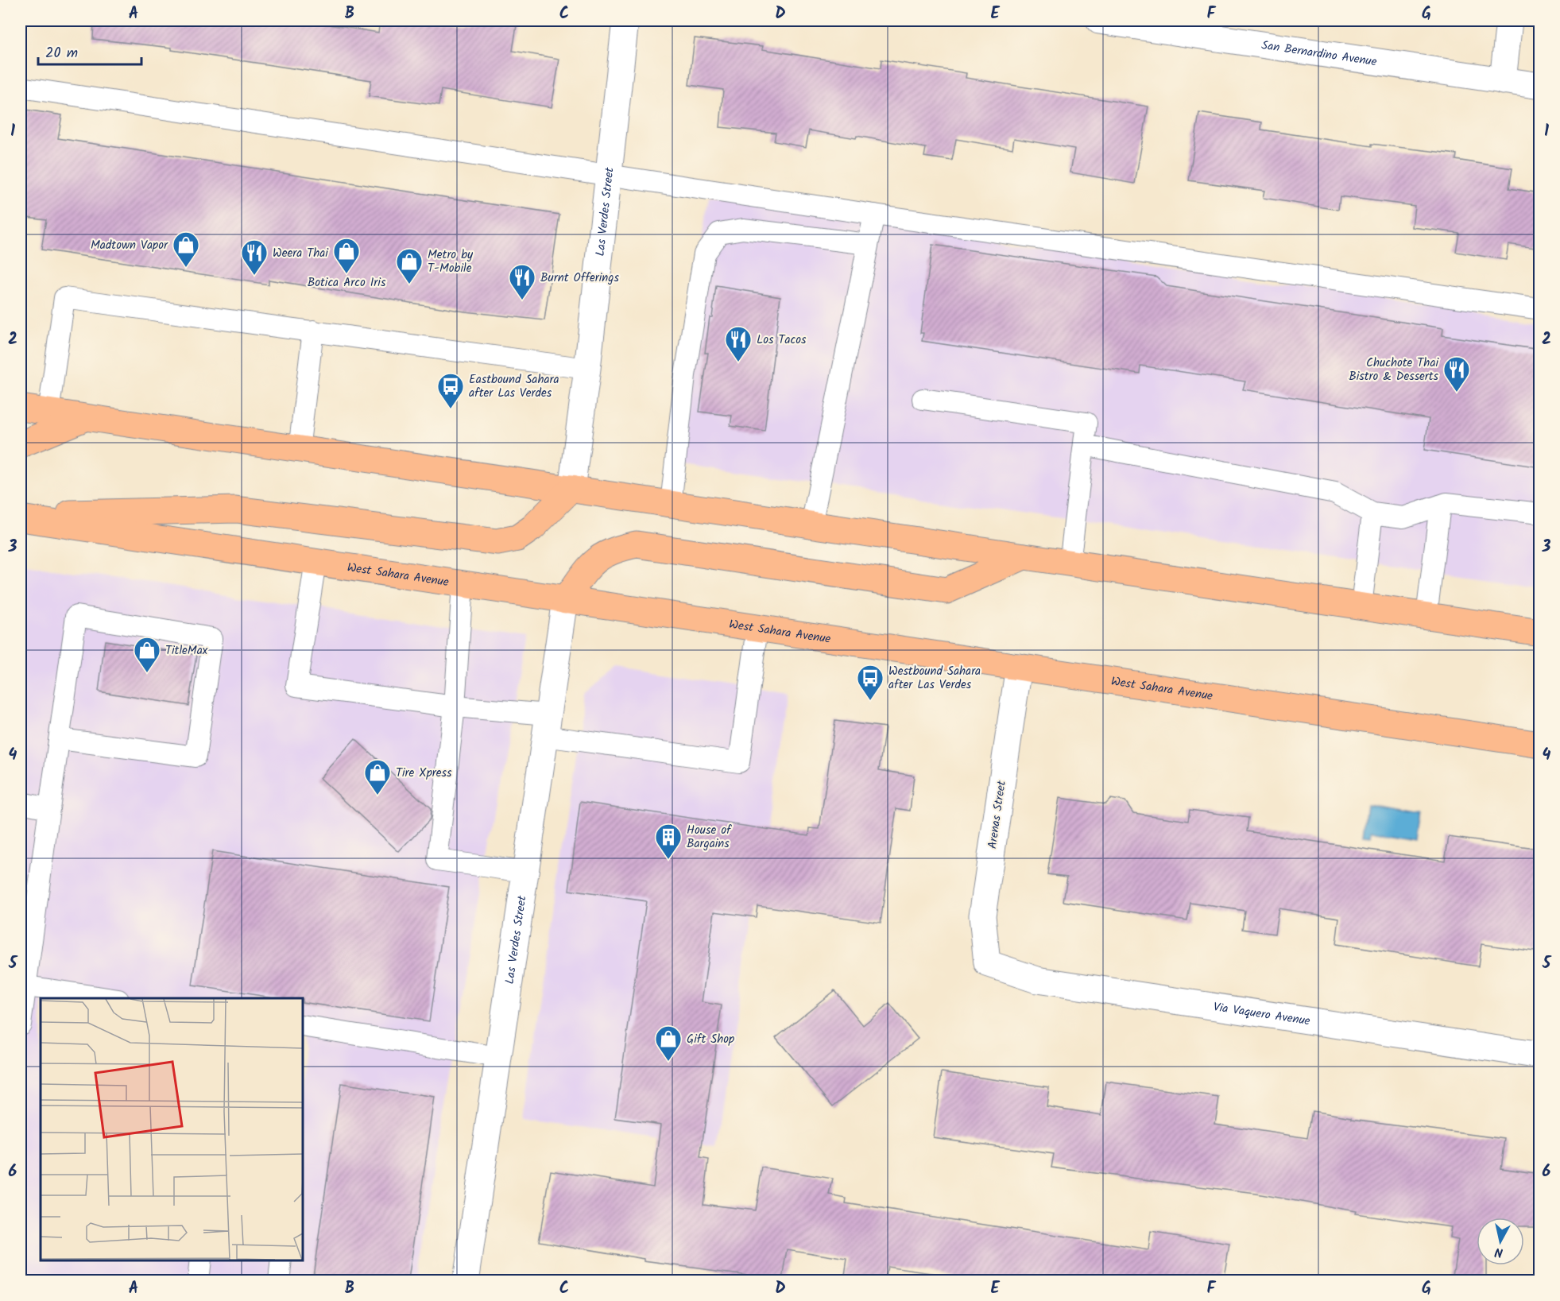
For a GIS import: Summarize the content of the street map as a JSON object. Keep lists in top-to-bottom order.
{
  "streets": {
    "main road": ["West Sahara Avenue"],
    "street": [
      "San Bernardino Avenue",
      "Las Verdes Street",
      "Arenas Street",
      "Via Vaquero Avenue"
    ]
  },
  "crossings": [
    ["Las Verdes Street", "West Sahara Avenue"],
    ["West Sahara Avenue", "Arenas Street"],
    ["Arenas Street", "Via Vaquero Avenue"]
  ],
  "places": {
    "shop": [
      "Madtown Vapor",
      "Botica Arco Iris",
      "Metro by T-Mobile",
      "TitleMax",
      "Tire Xpress",
      "Gift Shop"
    ],
    "restaurant": [
      "Weera Thai",
      "Burnt Offerings",
      "Los Tacos",
      "Chuchote Thai Bistro & Desserts"
    ],
    "bus stop": ["Eastbound Sahara after Las Verdes", "Westbound Sahara after Las Verdes"],
    "building": ["House of Bargains"]
  },
  "scale_bar": "20 m",
  "north": "bottom",
  "grid": {
    "columns": [
      "A",
      "B",
      "C",
      "D",
      "E",
      "F",
      "G"
    ],
    "rows": [
      "1",
      "2",
      "3",
      "4",
      "5",
      "6"
    ]
  }
}
